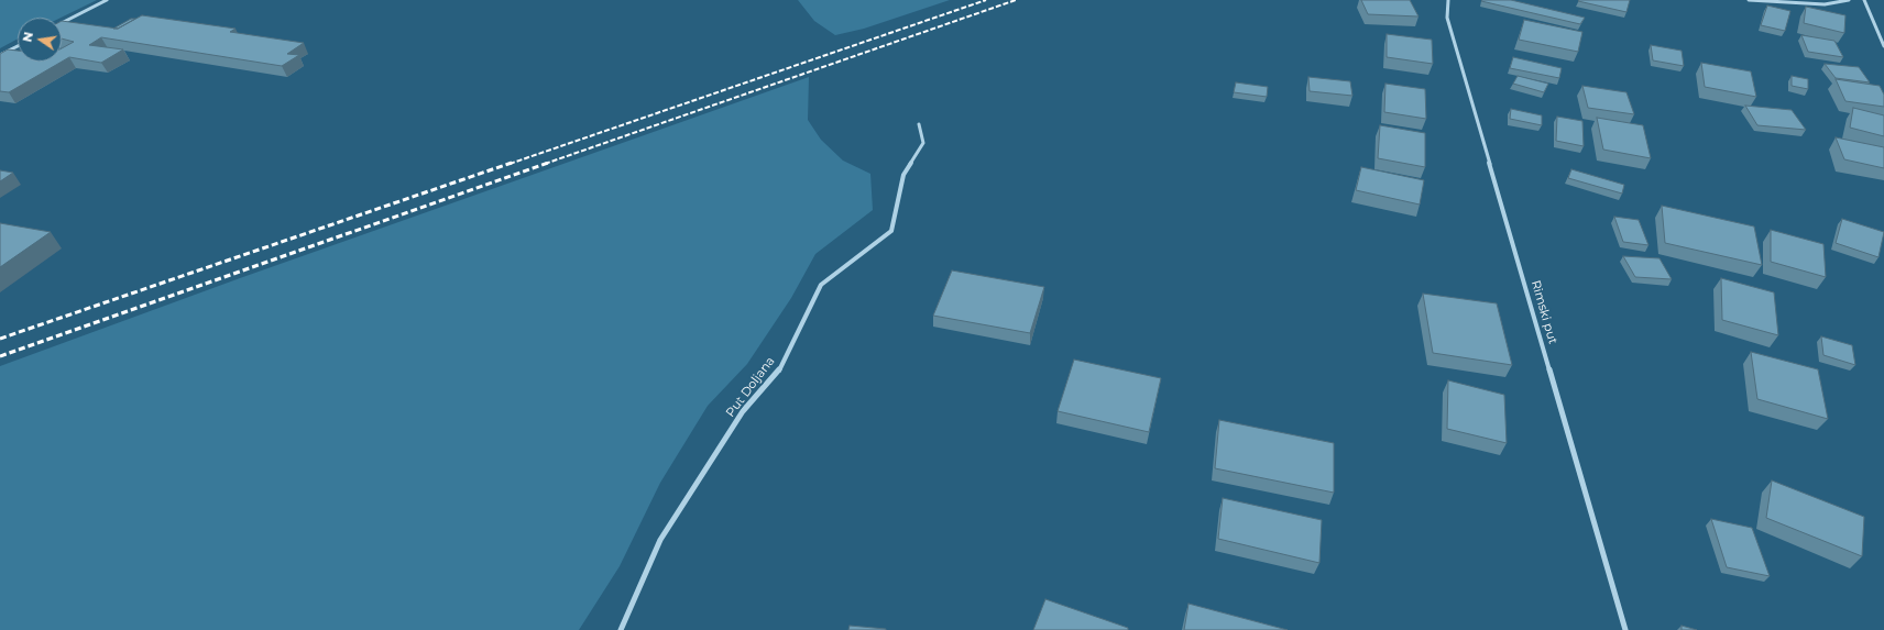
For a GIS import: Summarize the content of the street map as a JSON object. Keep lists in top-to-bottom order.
{
  "streets": {
    "street": ["Rimski put", "Put Doljana"]
  },
  "north": "left"
}
